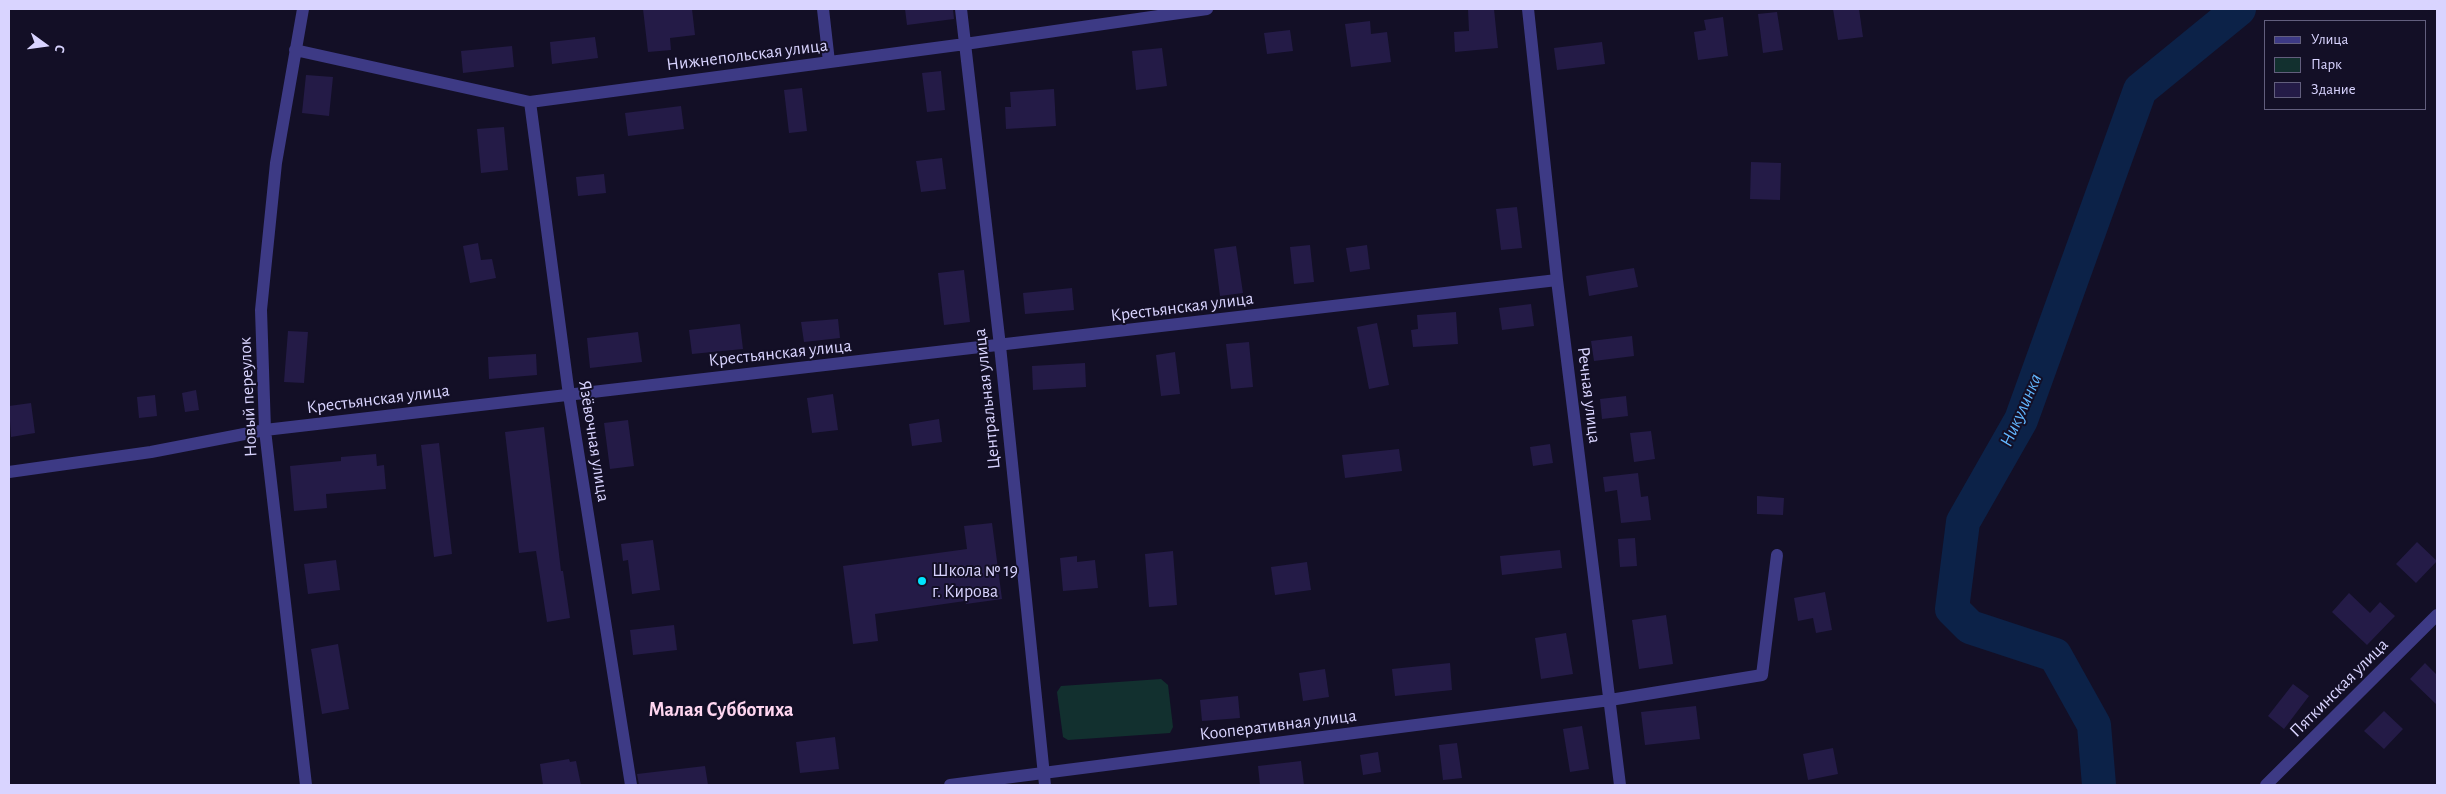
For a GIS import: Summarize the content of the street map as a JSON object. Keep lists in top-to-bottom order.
{
  "streets": {
    "street": [
      "Нижнепольская улица",
      "Крестьянская улица",
      "Речная улица",
      "Новый переулок",
      "Центральная улица",
      "Язёвочная улица",
      "Пяткинская улица",
      "Кооперативная улица"
    ]
  },
  "crossings": [
    ["Нижнепольская улица", "Новый переулок"],
    ["Нижнепольская улица", "Центральная улица"],
    ["Нижнепольская улица", "Язёвочная улица"],
    ["Крестьянская улица", "Речная улица"],
    ["Крестьянская улица", "Новый переулок"],
    ["Крестьянская улица", "Центральная улица"],
    ["Крестьянская улица", "Язёвочная улица"],
    ["Речная улица", "Кооперативная улица"],
    ["Центральная улица", "Кооперативная улица"]
  ],
  "districts": ["Малая Субботиха"],
  "water": ["Никулинка"],
  "places": ["Школа № 19 г. Кирова"],
  "legend": ["Улица", "Парк", "Здание"],
  "north": "right"
}
